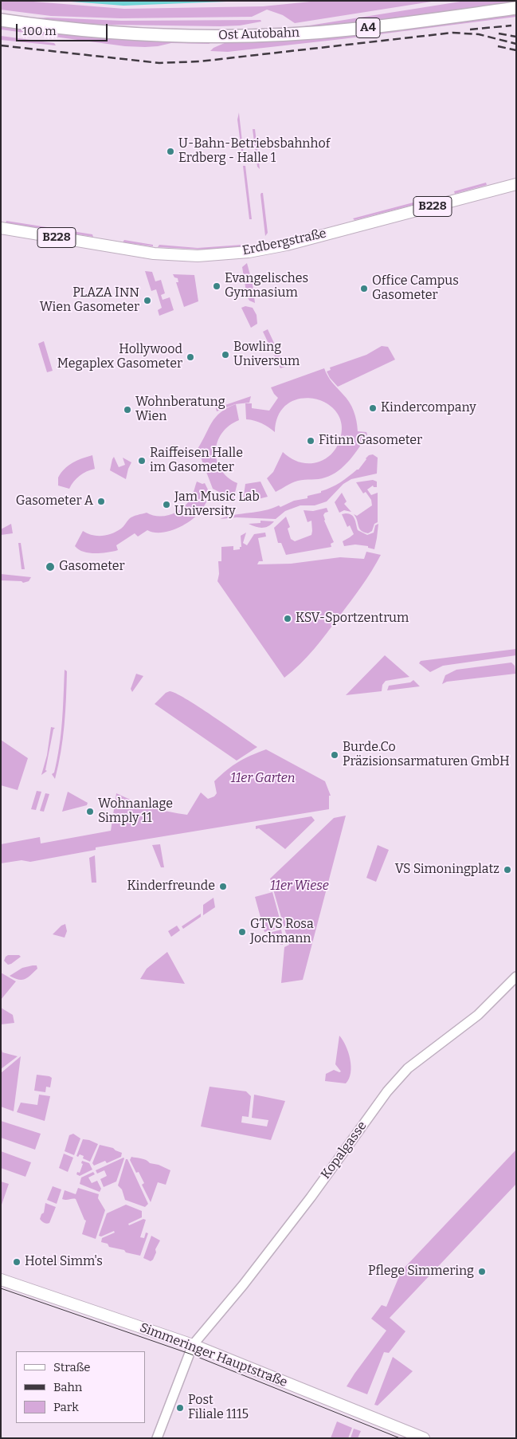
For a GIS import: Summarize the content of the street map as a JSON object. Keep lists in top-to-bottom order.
{
  "streets": {
    "highway": ["A4", "Ost Autobahn"],
    "main road": ["B228", "Erdbergstraße", "Simmeringer Hauptstraße"],
    "street": ["Kopalgasse"]
  },
  "crossings": [
    ["Kopalgasse", "Simmeringer Hauptstraße"]
  ],
  "parks": ["11er Garten", "11er Wiese"],
  "places": [
    "U-Bahn-Betriebsbahnhof Erdberg - Halle 1",
    "Evangelisches Gymnasium",
    "Office Campus Gasometer",
    "PLAZA INN Wien Gasometer",
    "Bowling Universum",
    "Hollywood Megaplex Gasometer",
    "Kindercompany",
    "Wohnberatung Wien",
    "Fitinn Gasometer",
    "Raiffeisen Halle im Gasometer",
    "Gasometer A",
    "Jam Music Lab University",
    "Gasometer",
    "KSV-Sportzentrum",
    "Burde.Co Präzisionsarmaturen GmbH",
    "Wohnanlage Simply 11",
    "VS Simoningplatz",
    "Kinderfreunde",
    "GTVS Rosa Jochmann",
    "Hotel Simm's",
    "Pflege Simmering",
    "Post Filiale 1115"
  ],
  "legend": ["Straße", "Bahn", "Park"],
  "scale_bar": "100 m"
}
